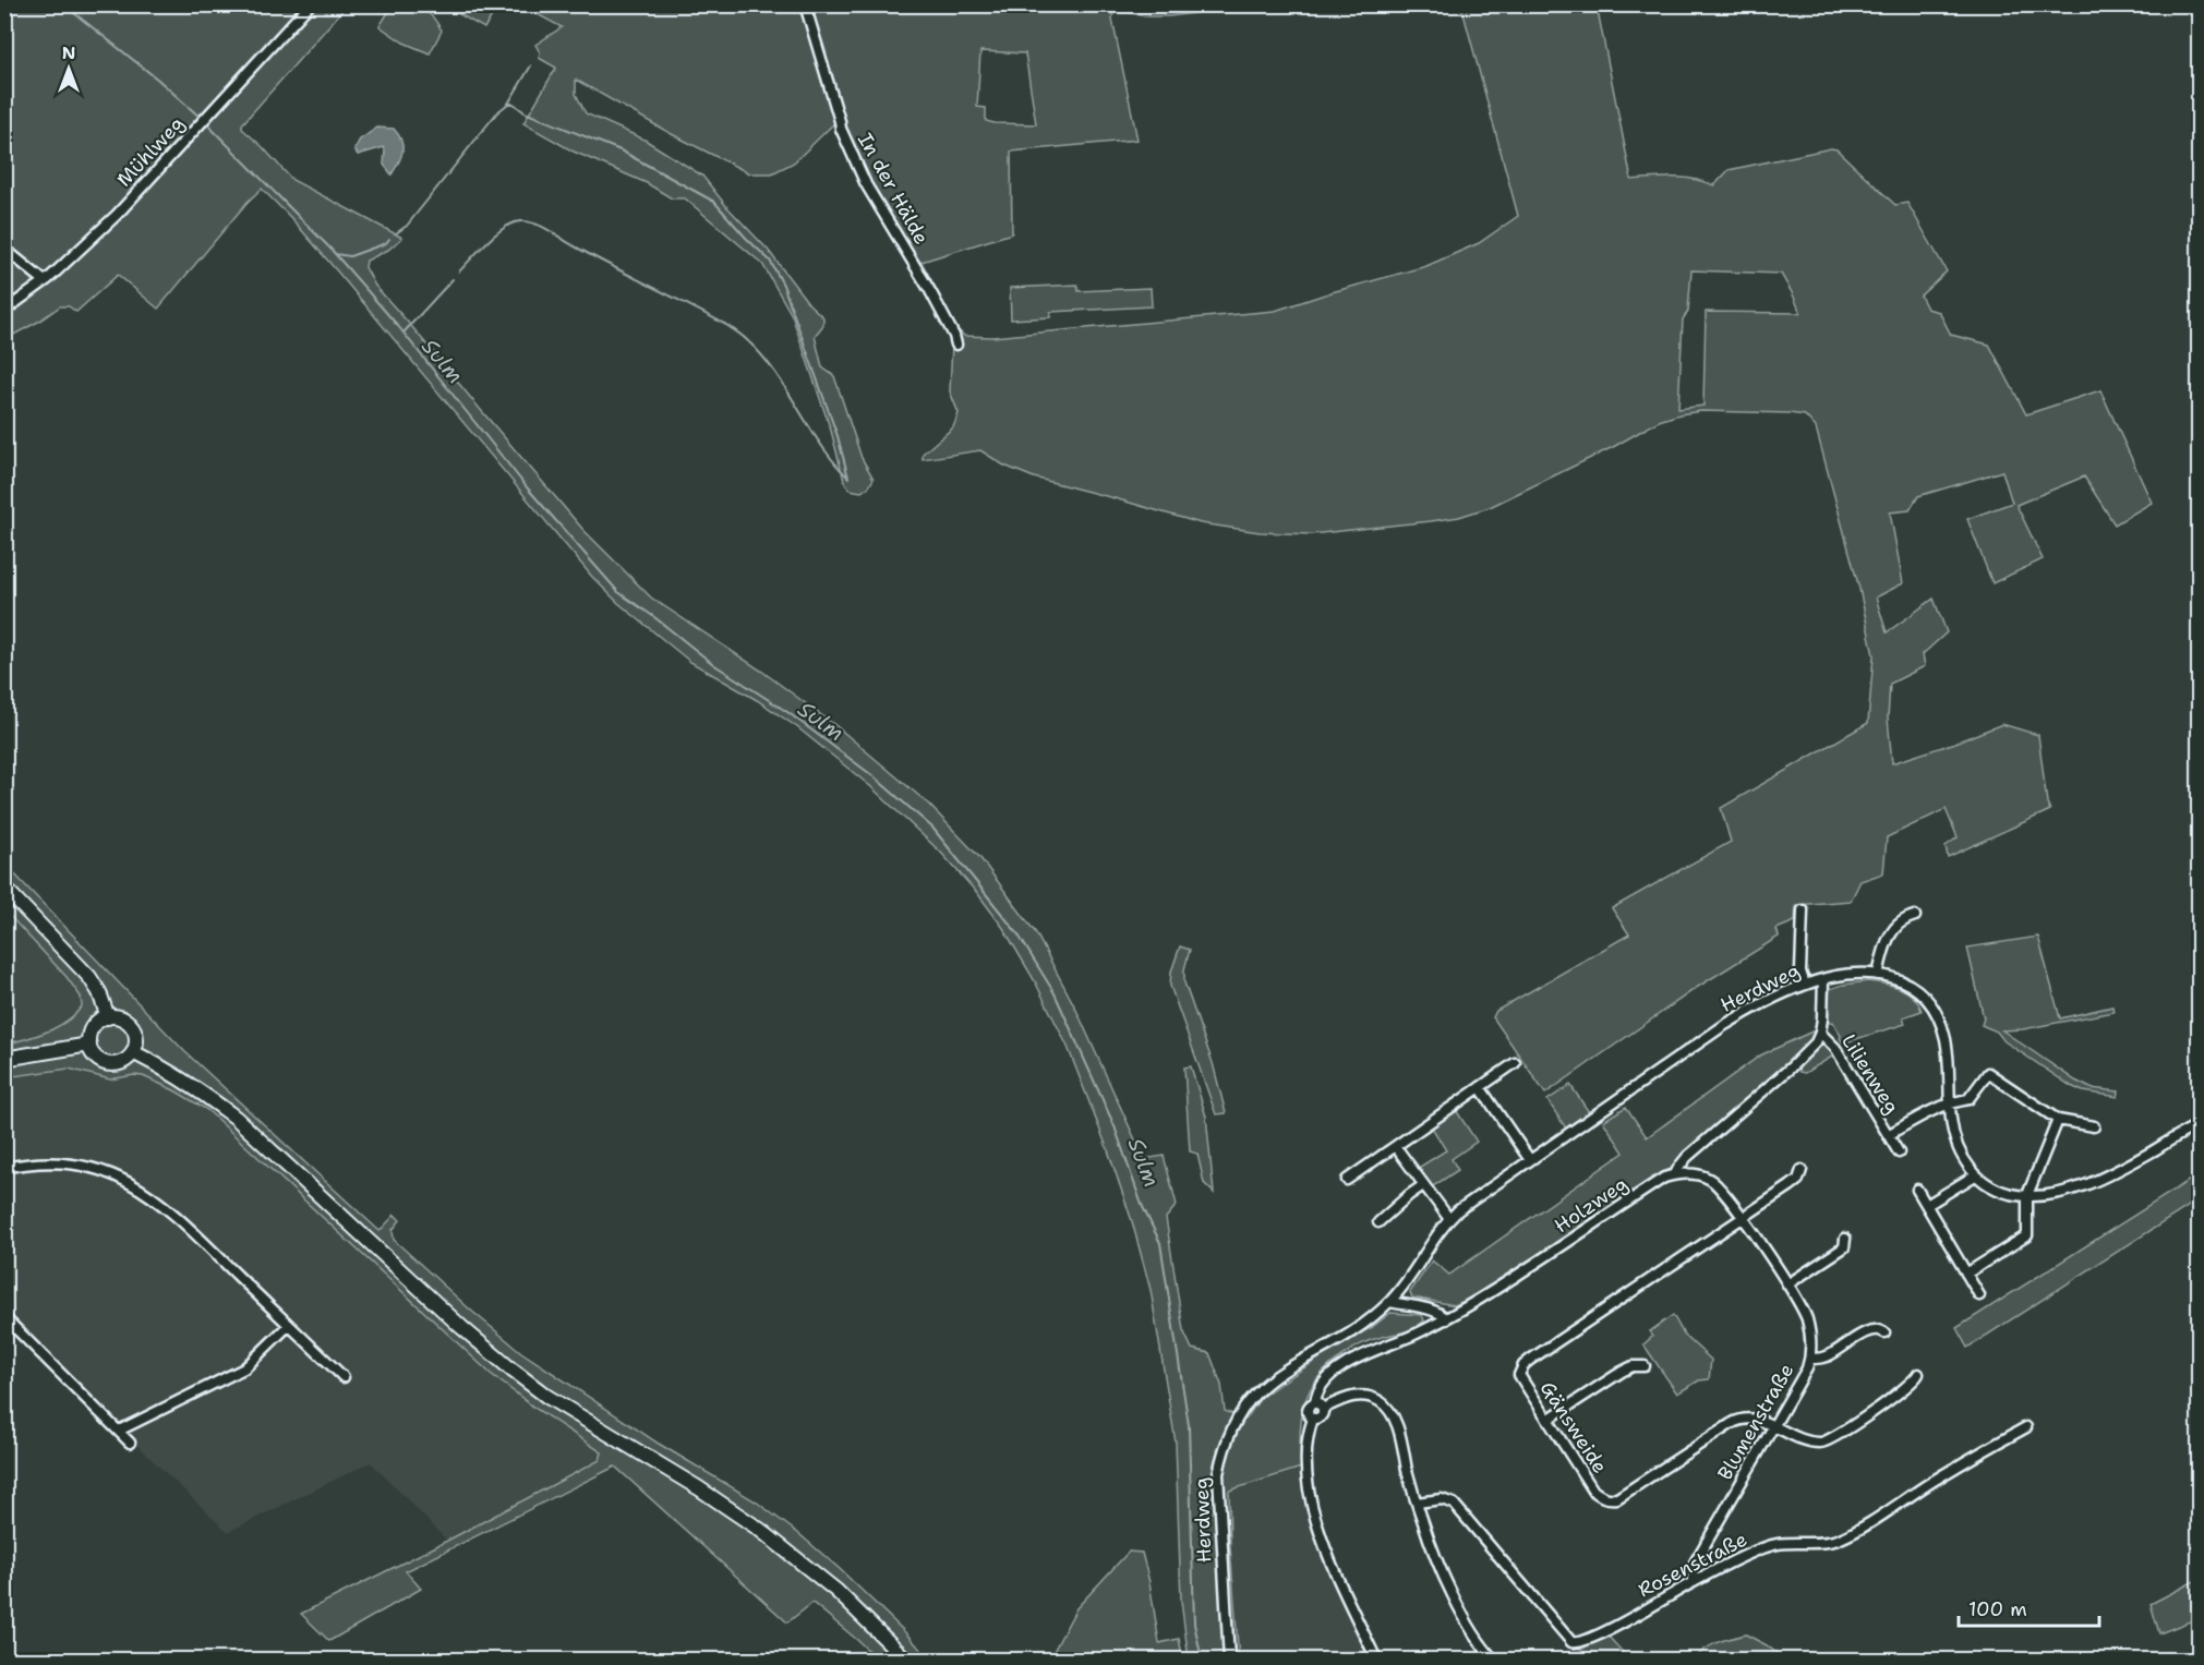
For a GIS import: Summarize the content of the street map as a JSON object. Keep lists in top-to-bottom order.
{
  "streets": {
    "street": [
      "Mühlweg",
      "In der Hälde",
      "Herdweg",
      "Lilienweg",
      "Holzweg",
      "Blumenstraße",
      "Gänsweide",
      "Rosenstraße"
    ]
  },
  "crossings": [
    ["Herdweg", "Lilienweg"],
    ["Lilienweg", "Holzweg"],
    ["Holzweg", "Blumenstraße"],
    ["Blumenstraße", "Gänsweide"],
    ["Blumenstraße", "Rosenstraße"]
  ],
  "water": ["Sulm"],
  "scale_bar": "100 m",
  "north": "top"
}
